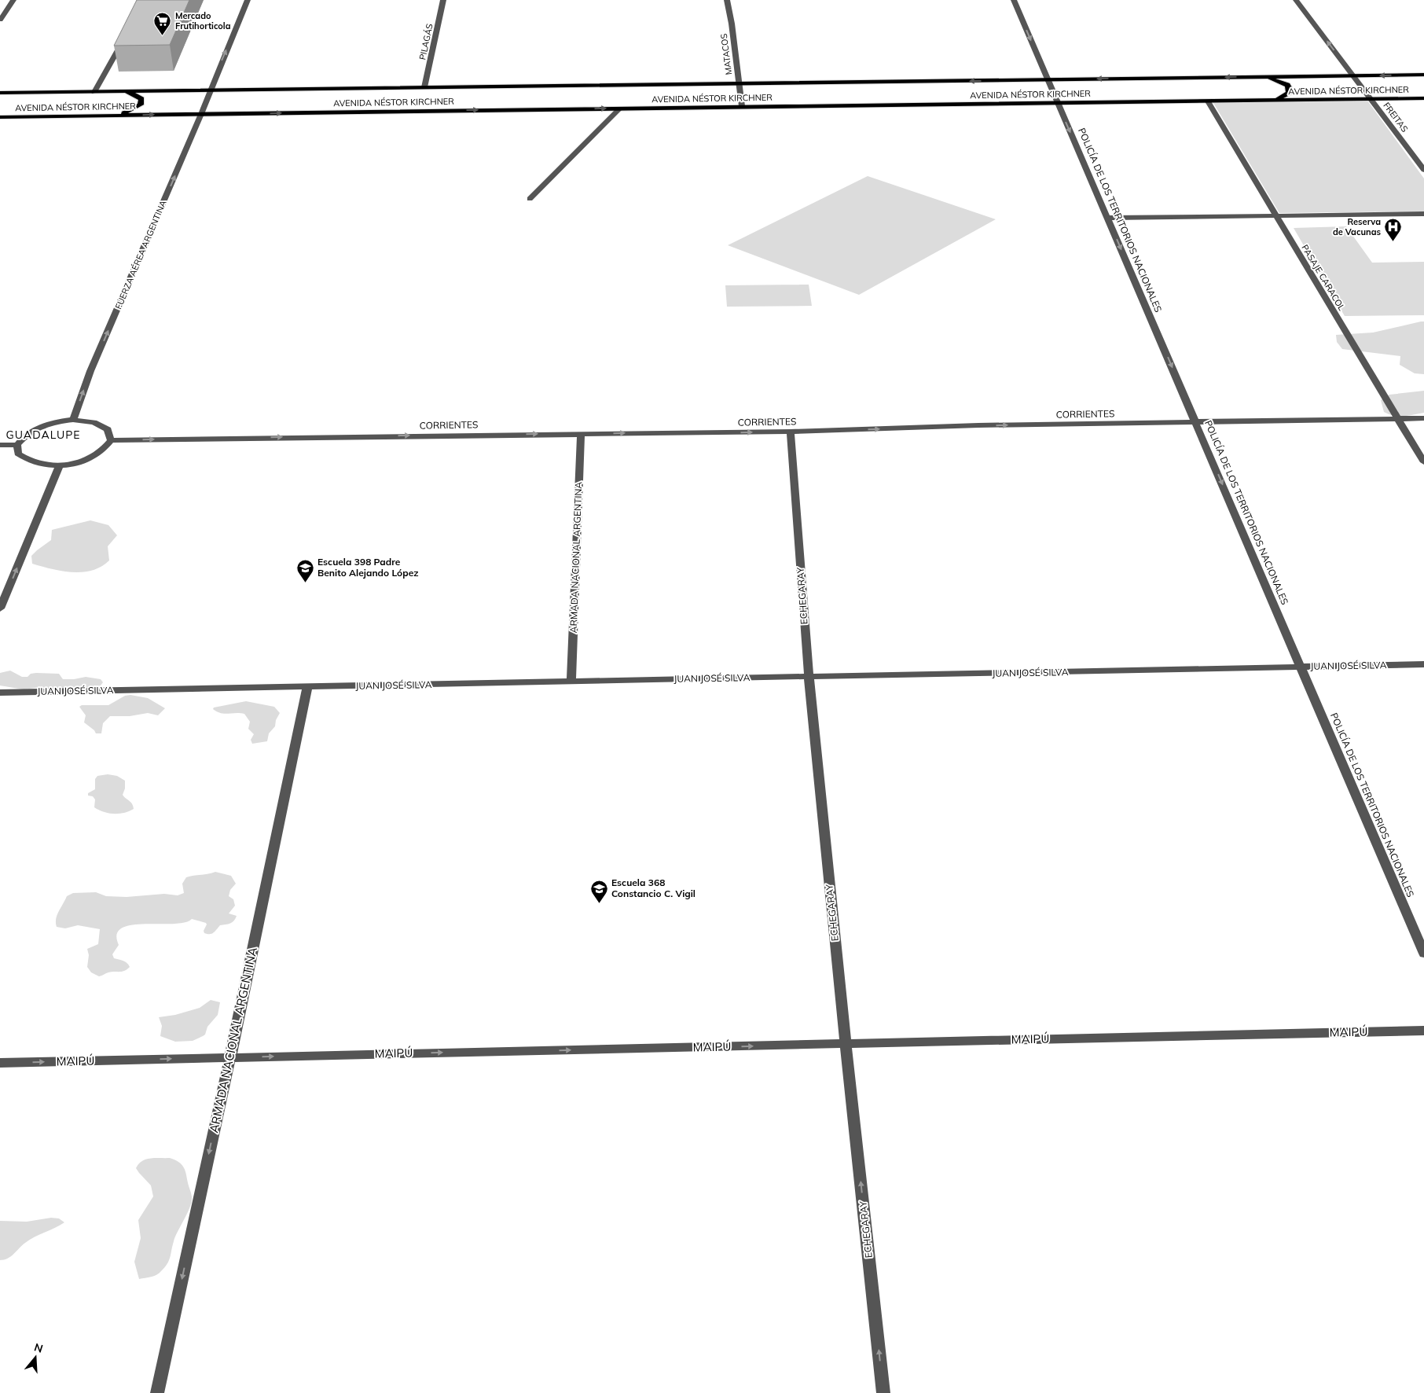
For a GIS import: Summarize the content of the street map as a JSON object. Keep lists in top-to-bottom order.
{
  "streets": {
    "main road": ["AVENIDA NÉSTOR KIRCHNER"],
    "street": [
      "PILAGÁS",
      "MATACOS",
      "FREITAS",
      "POLICÍA DE LOS TERRITORIOS NACIONALES",
      "FUERZA AÉREA ARGENTINA",
      "PASAJE CARACOL",
      "CORRIENTES",
      "ARMADA NACIONAL ARGENTINA",
      "ECHEGARAY",
      "JUAN JOSÉ SILVA",
      "MAIPÚ"
    ]
  },
  "crossings": [
    ["PILAGÁS", "AVENIDA NÉSTOR KIRCHNER"],
    ["MATACOS", "AVENIDA NÉSTOR KIRCHNER"],
    ["AVENIDA NÉSTOR KIRCHNER", "FREITAS"],
    ["AVENIDA NÉSTOR KIRCHNER", "POLICÍA DE LOS TERRITORIOS NACIONALES"],
    ["AVENIDA NÉSTOR KIRCHNER", "FUERZA AÉREA ARGENTINA"],
    ["AVENIDA NÉSTOR KIRCHNER", "PASAJE CARACOL"],
    ["POLICÍA DE LOS TERRITORIOS NACIONALES", "CORRIENTES"],
    ["POLICÍA DE LOS TERRITORIOS NACIONALES", "JUAN JOSÉ SILVA"],
    ["PASAJE CARACOL", "CORRIENTES"],
    ["CORRIENTES", "ARMADA NACIONAL ARGENTINA"],
    ["CORRIENTES", "ECHEGARAY"],
    ["ARMADA NACIONAL ARGENTINA", "JUAN JOSÉ SILVA"],
    ["ARMADA NACIONAL ARGENTINA", "MAIPÚ"],
    ["ECHEGARAY", "JUAN JOSÉ SILVA"],
    ["ECHEGARAY", "MAIPÚ"]
  ],
  "one_way": [
    "FREITAS",
    "POLICÍA DE LOS TERRITORIOS NACIONALES",
    "FUERZA AÉREA ARGENTINA",
    "CORRIENTES",
    "ARMADA NACIONAL ARGENTINA",
    "ECHEGARAY",
    "MAIPÚ"
  ],
  "districts": ["GUADALUPE"],
  "places": {
    "supermarket": ["Mercado Frutihorticola"],
    "hospital": ["Reserva de Vacunas"],
    "school or university": ["Escuela 398 Padre Benito Alejando López", "Escuela 368 Constancio C. Vigil"]
  },
  "north": "top"
}
